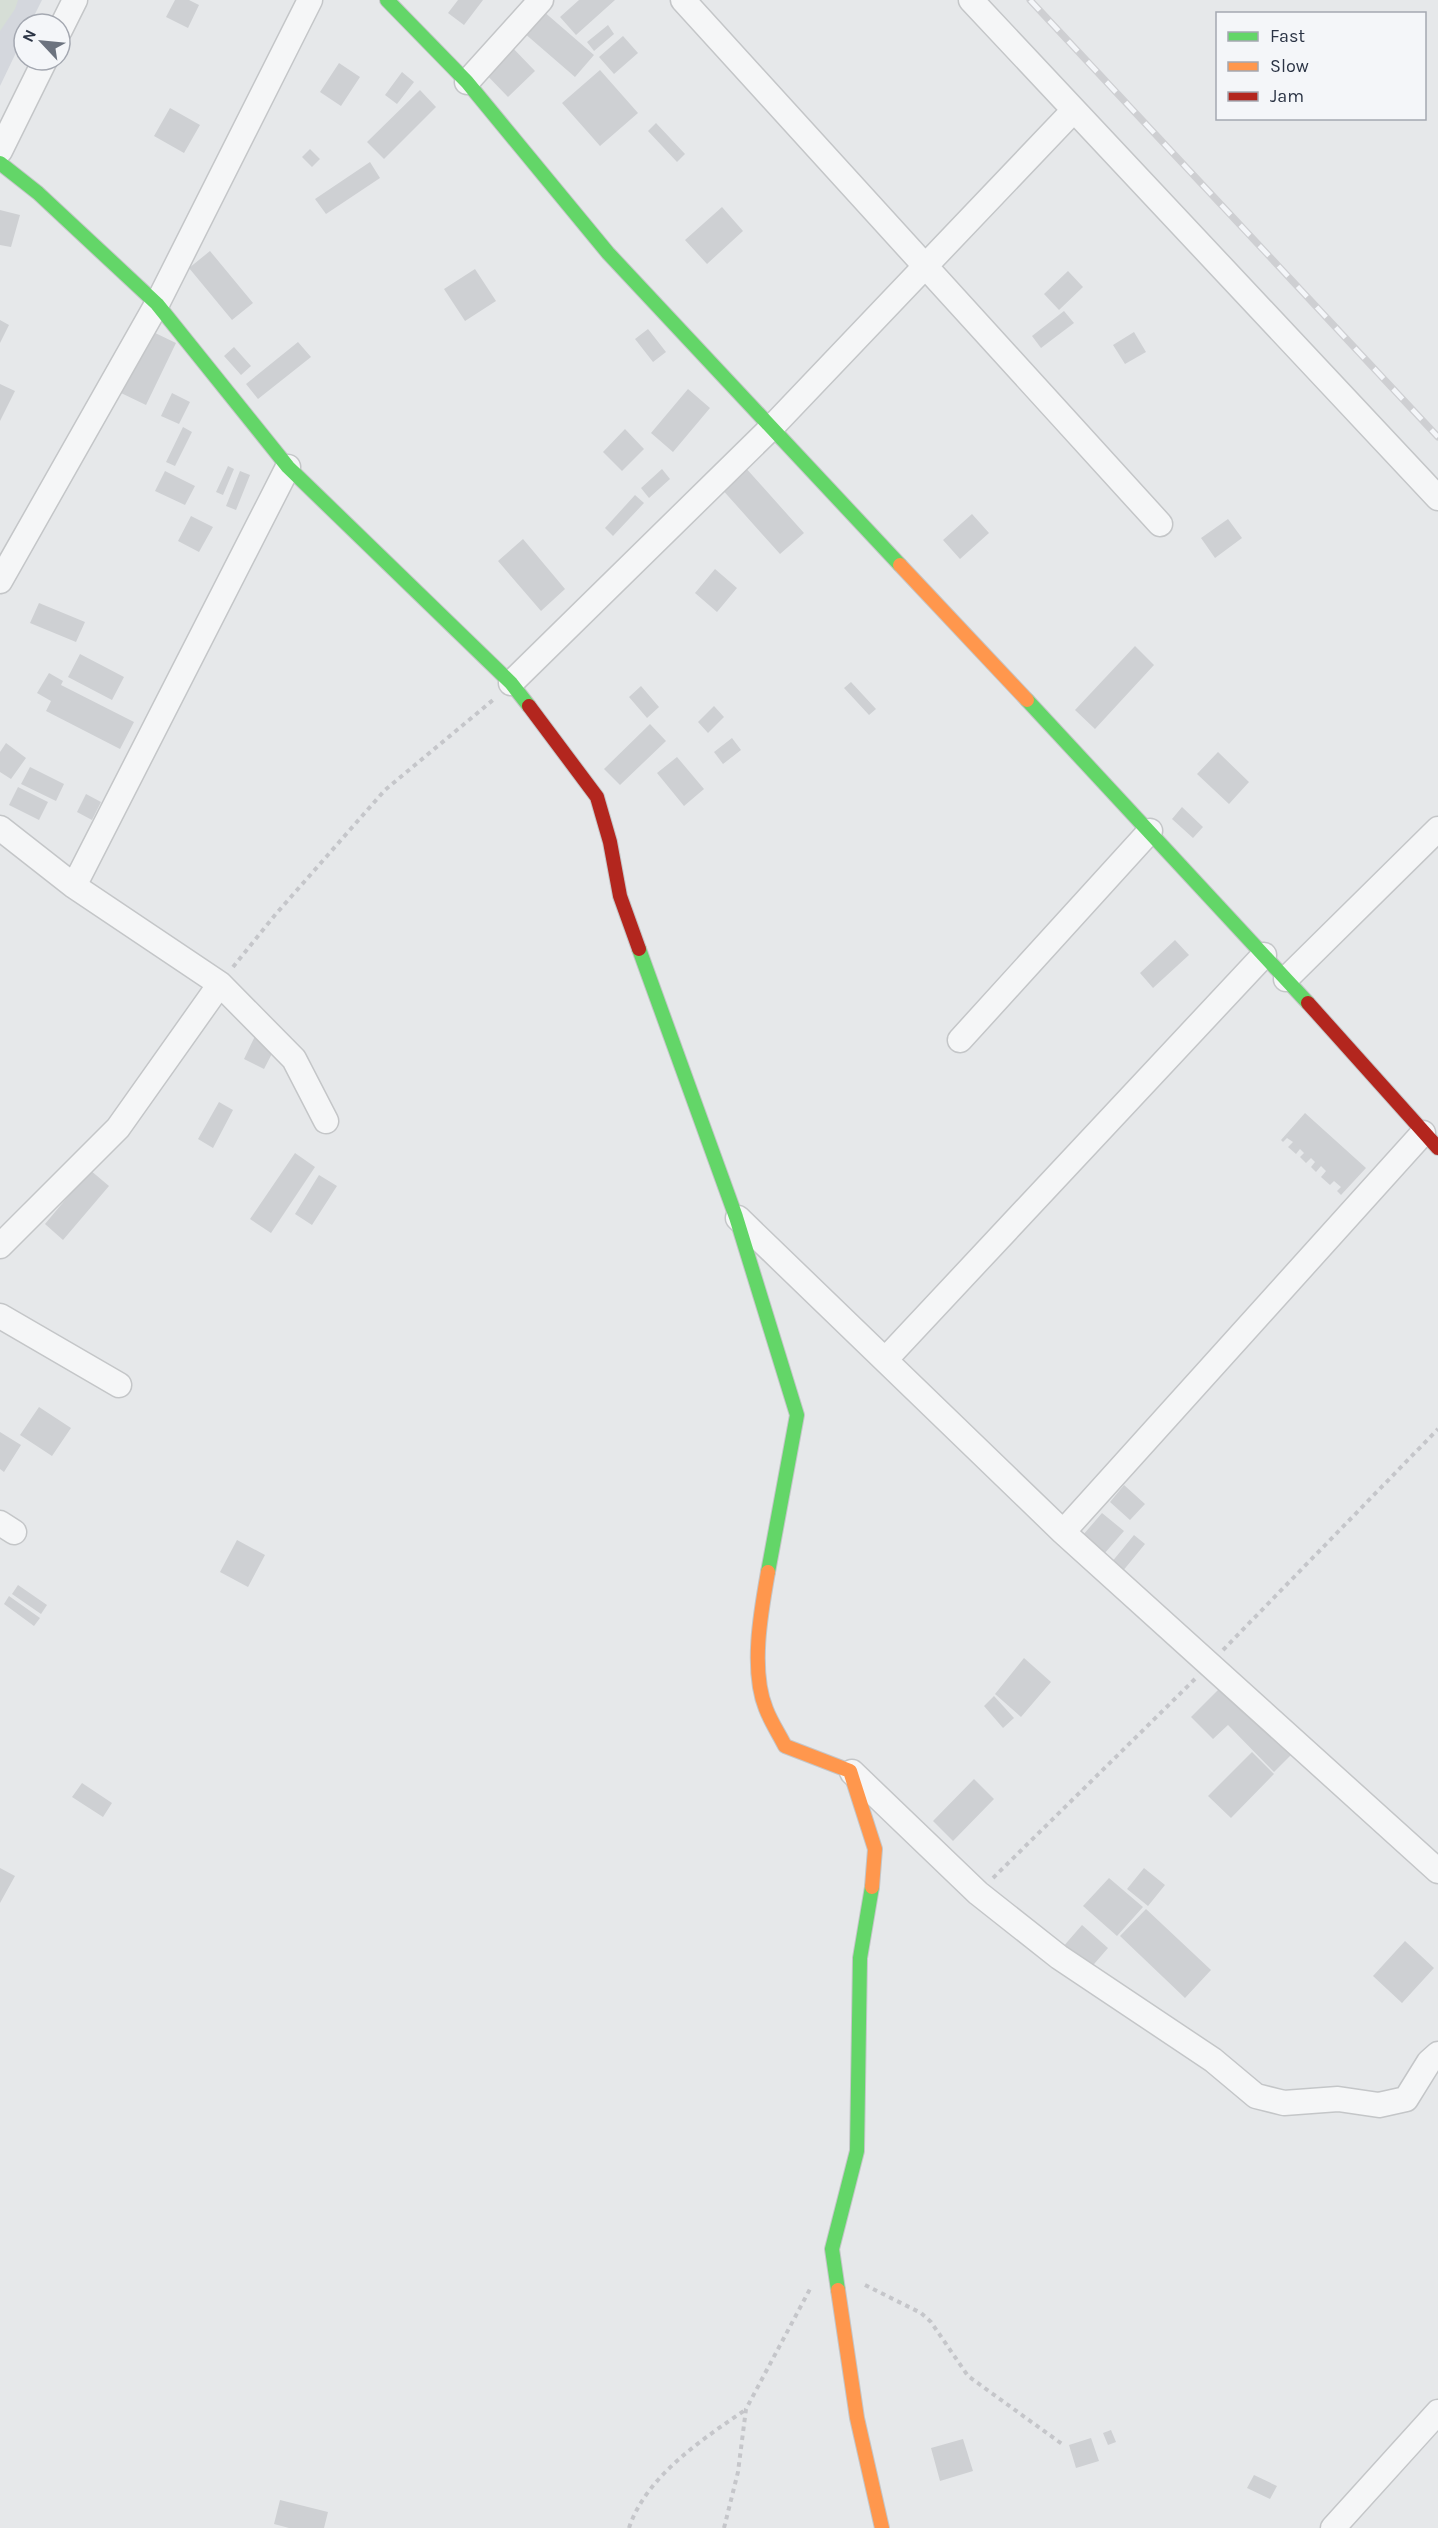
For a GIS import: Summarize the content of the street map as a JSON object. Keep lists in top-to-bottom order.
{
  "legend": ["Fast", "Slow", "Jam"],
  "north": "top left"
}
